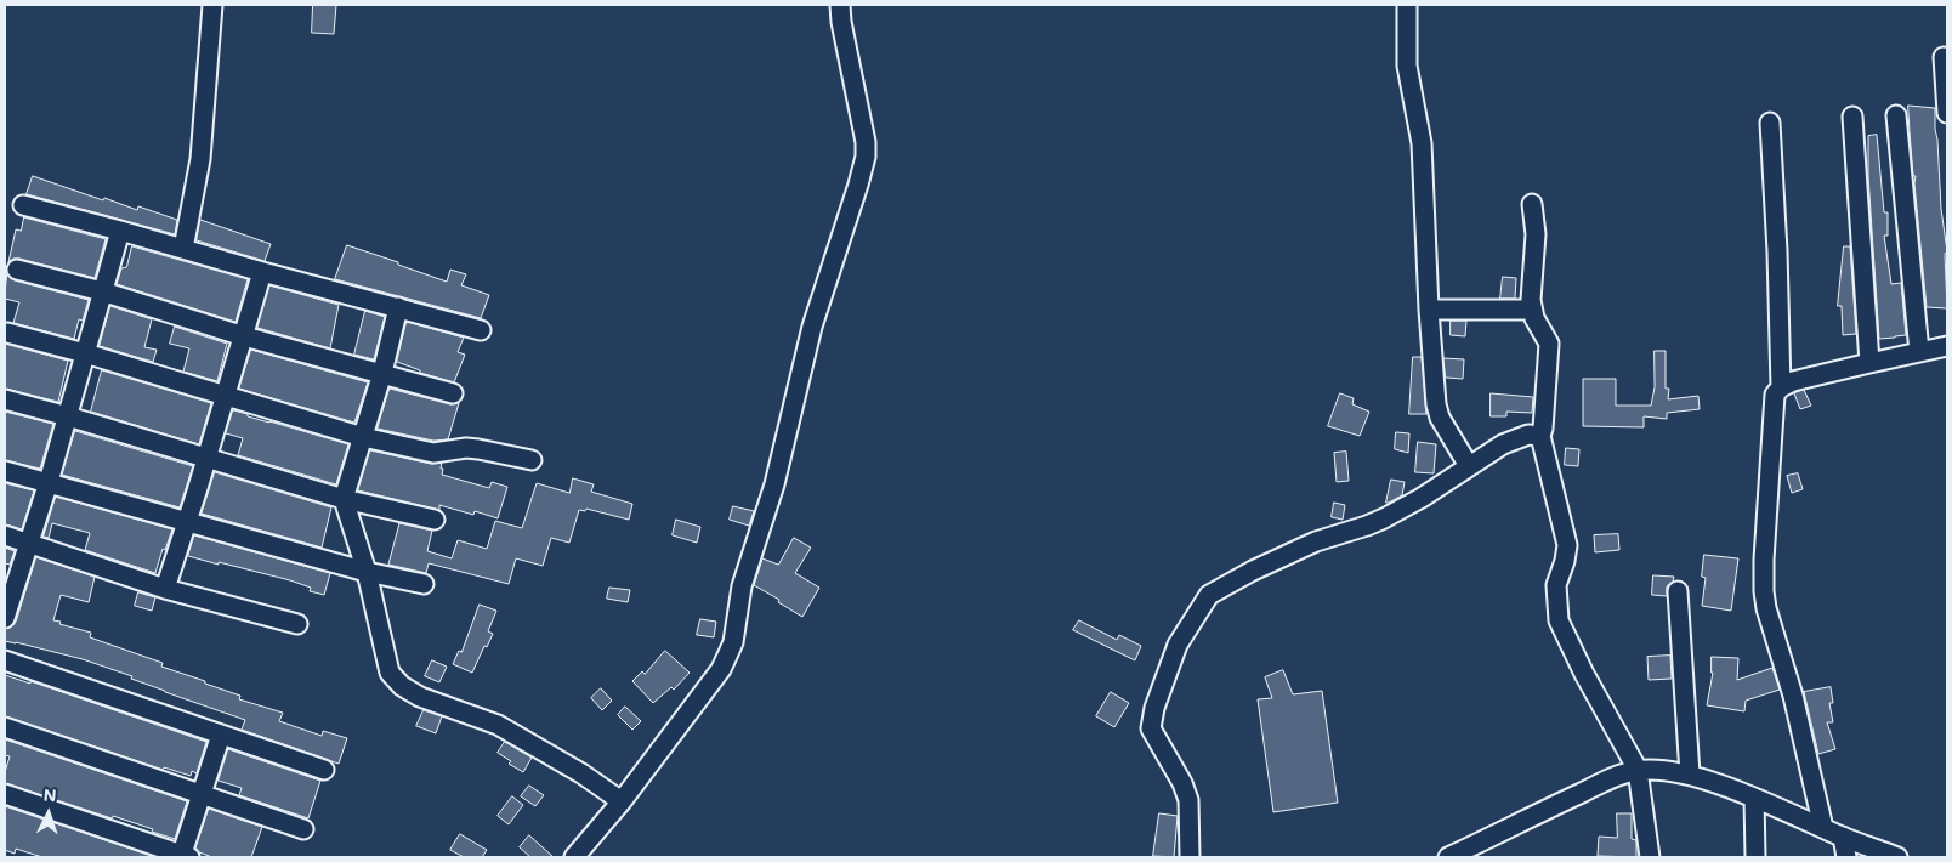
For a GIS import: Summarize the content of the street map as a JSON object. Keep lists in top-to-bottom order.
{
  "north": "top"
}
